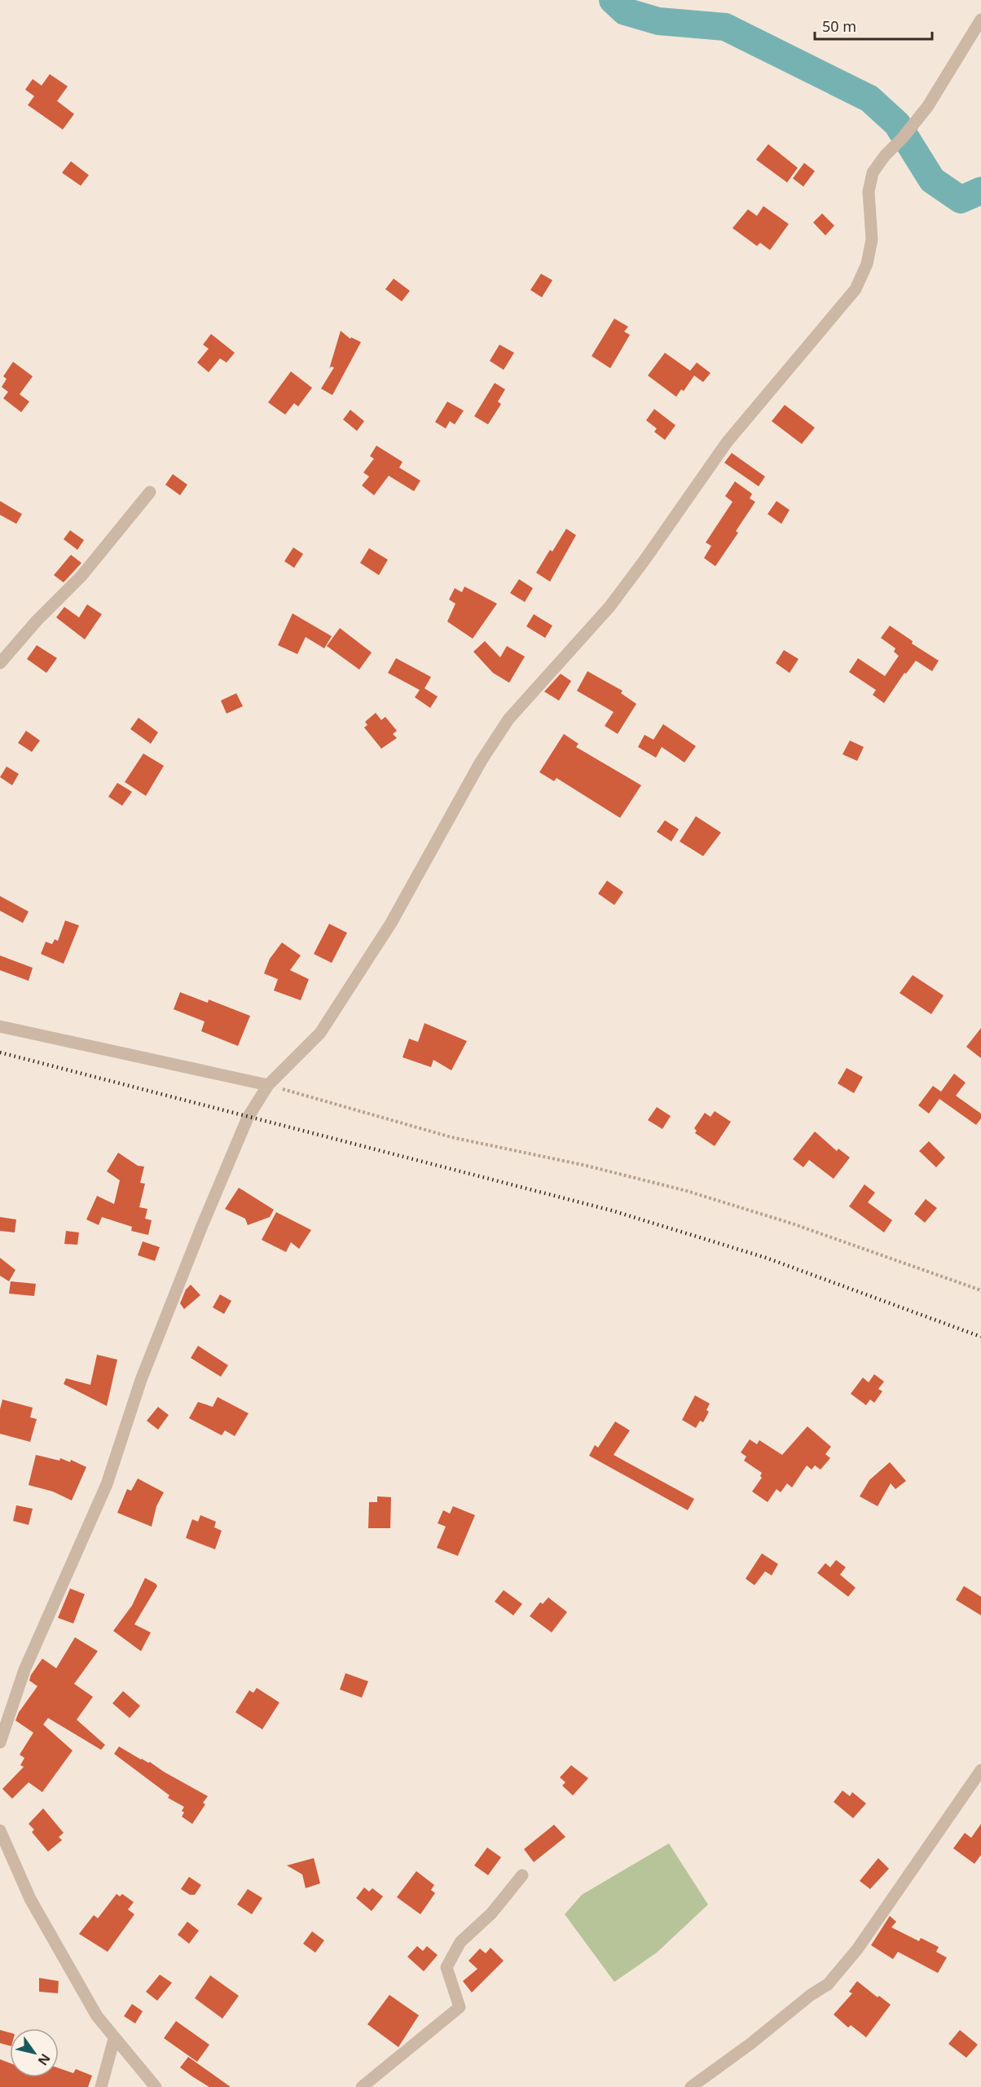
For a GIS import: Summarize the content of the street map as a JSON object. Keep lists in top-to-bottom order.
{
  "scale_bar": "50 m",
  "north": "bottom right"
}
